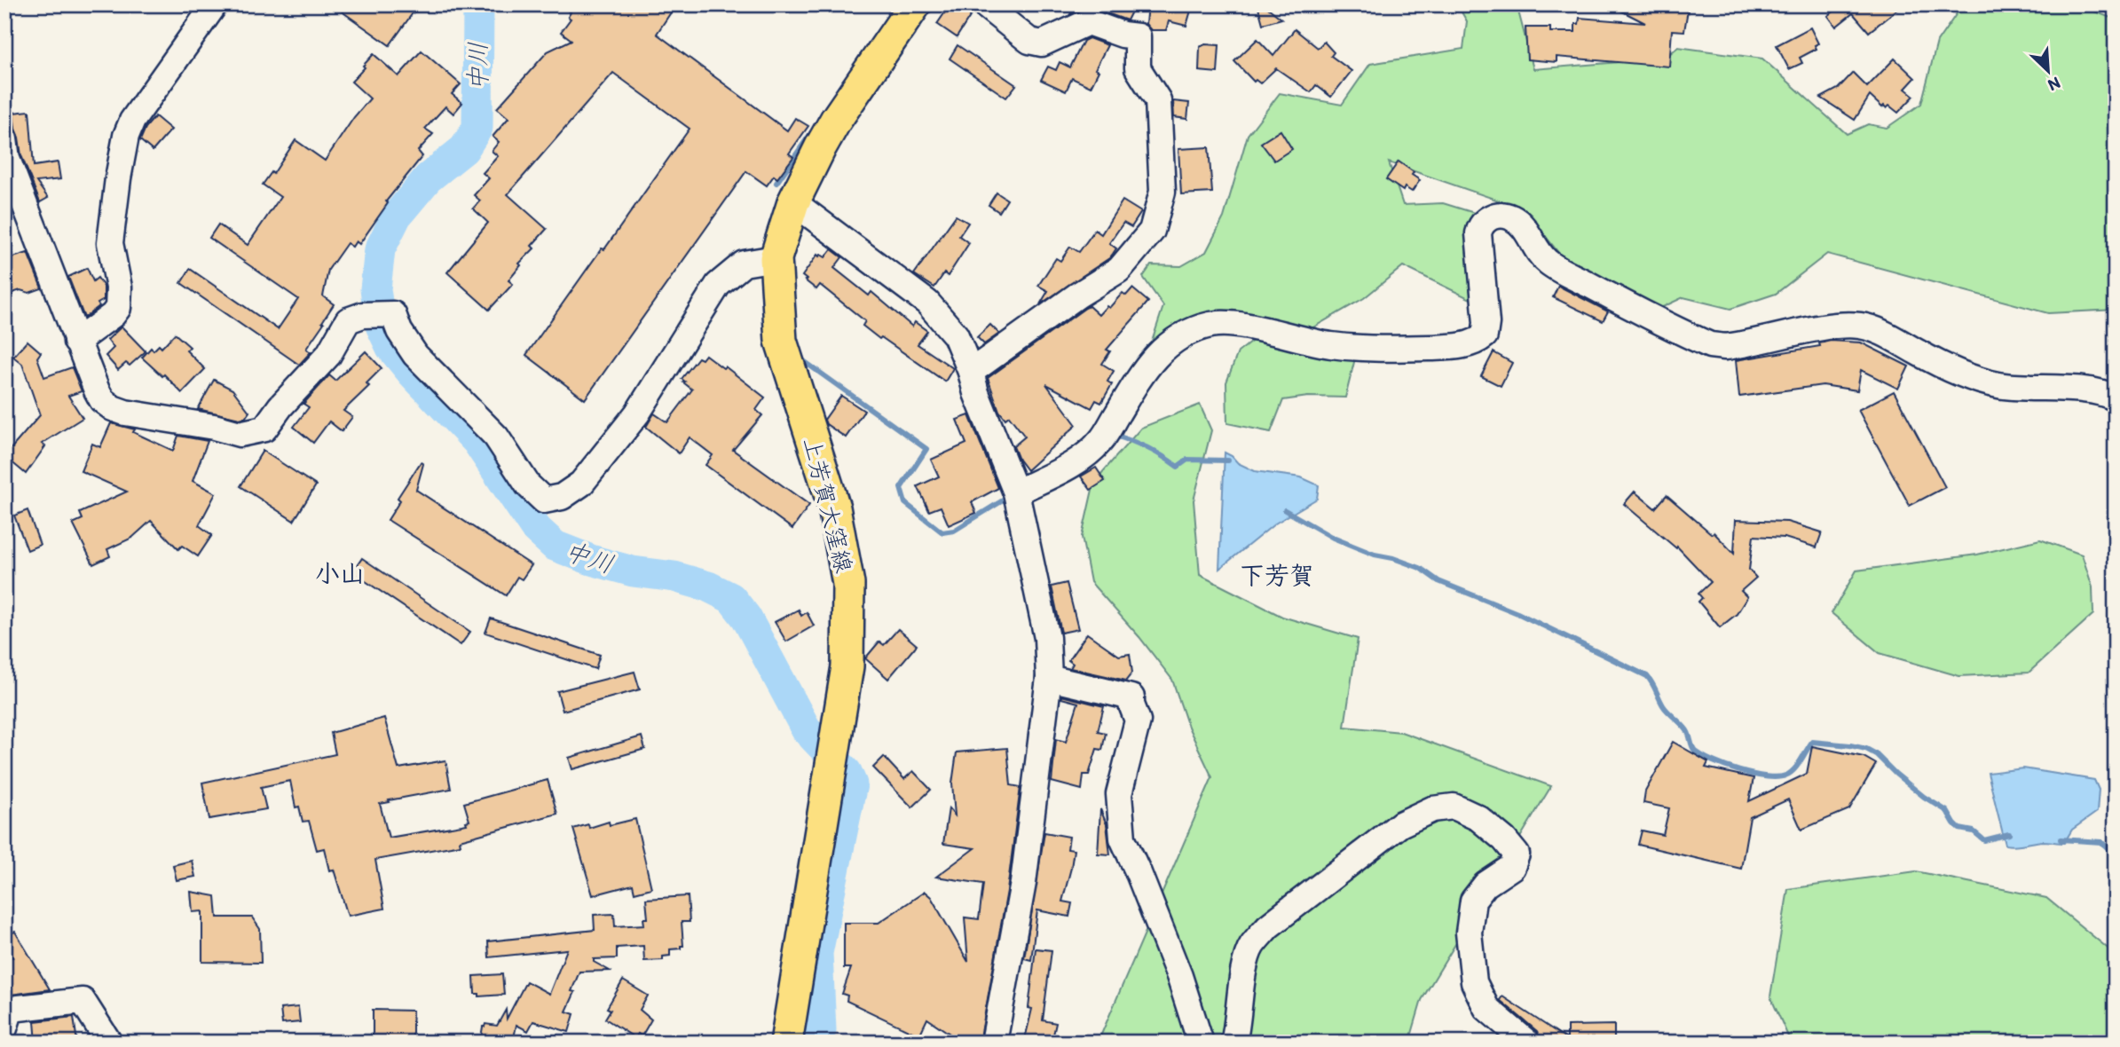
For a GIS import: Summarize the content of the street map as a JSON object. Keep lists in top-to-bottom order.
{
  "streets": {
    "main road": ["上芳賀大窪線"]
  },
  "districts": ["小山", "下芳賀"],
  "water": ["中川"],
  "north": "bottom right"
}
